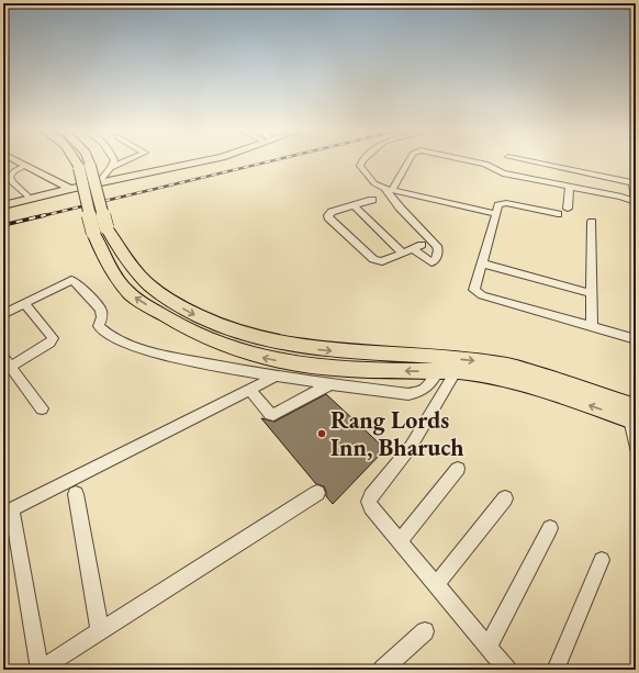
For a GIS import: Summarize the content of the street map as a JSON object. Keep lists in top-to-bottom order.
{
  "places": ["Rang Lords Inn, Bharuch"]
}
